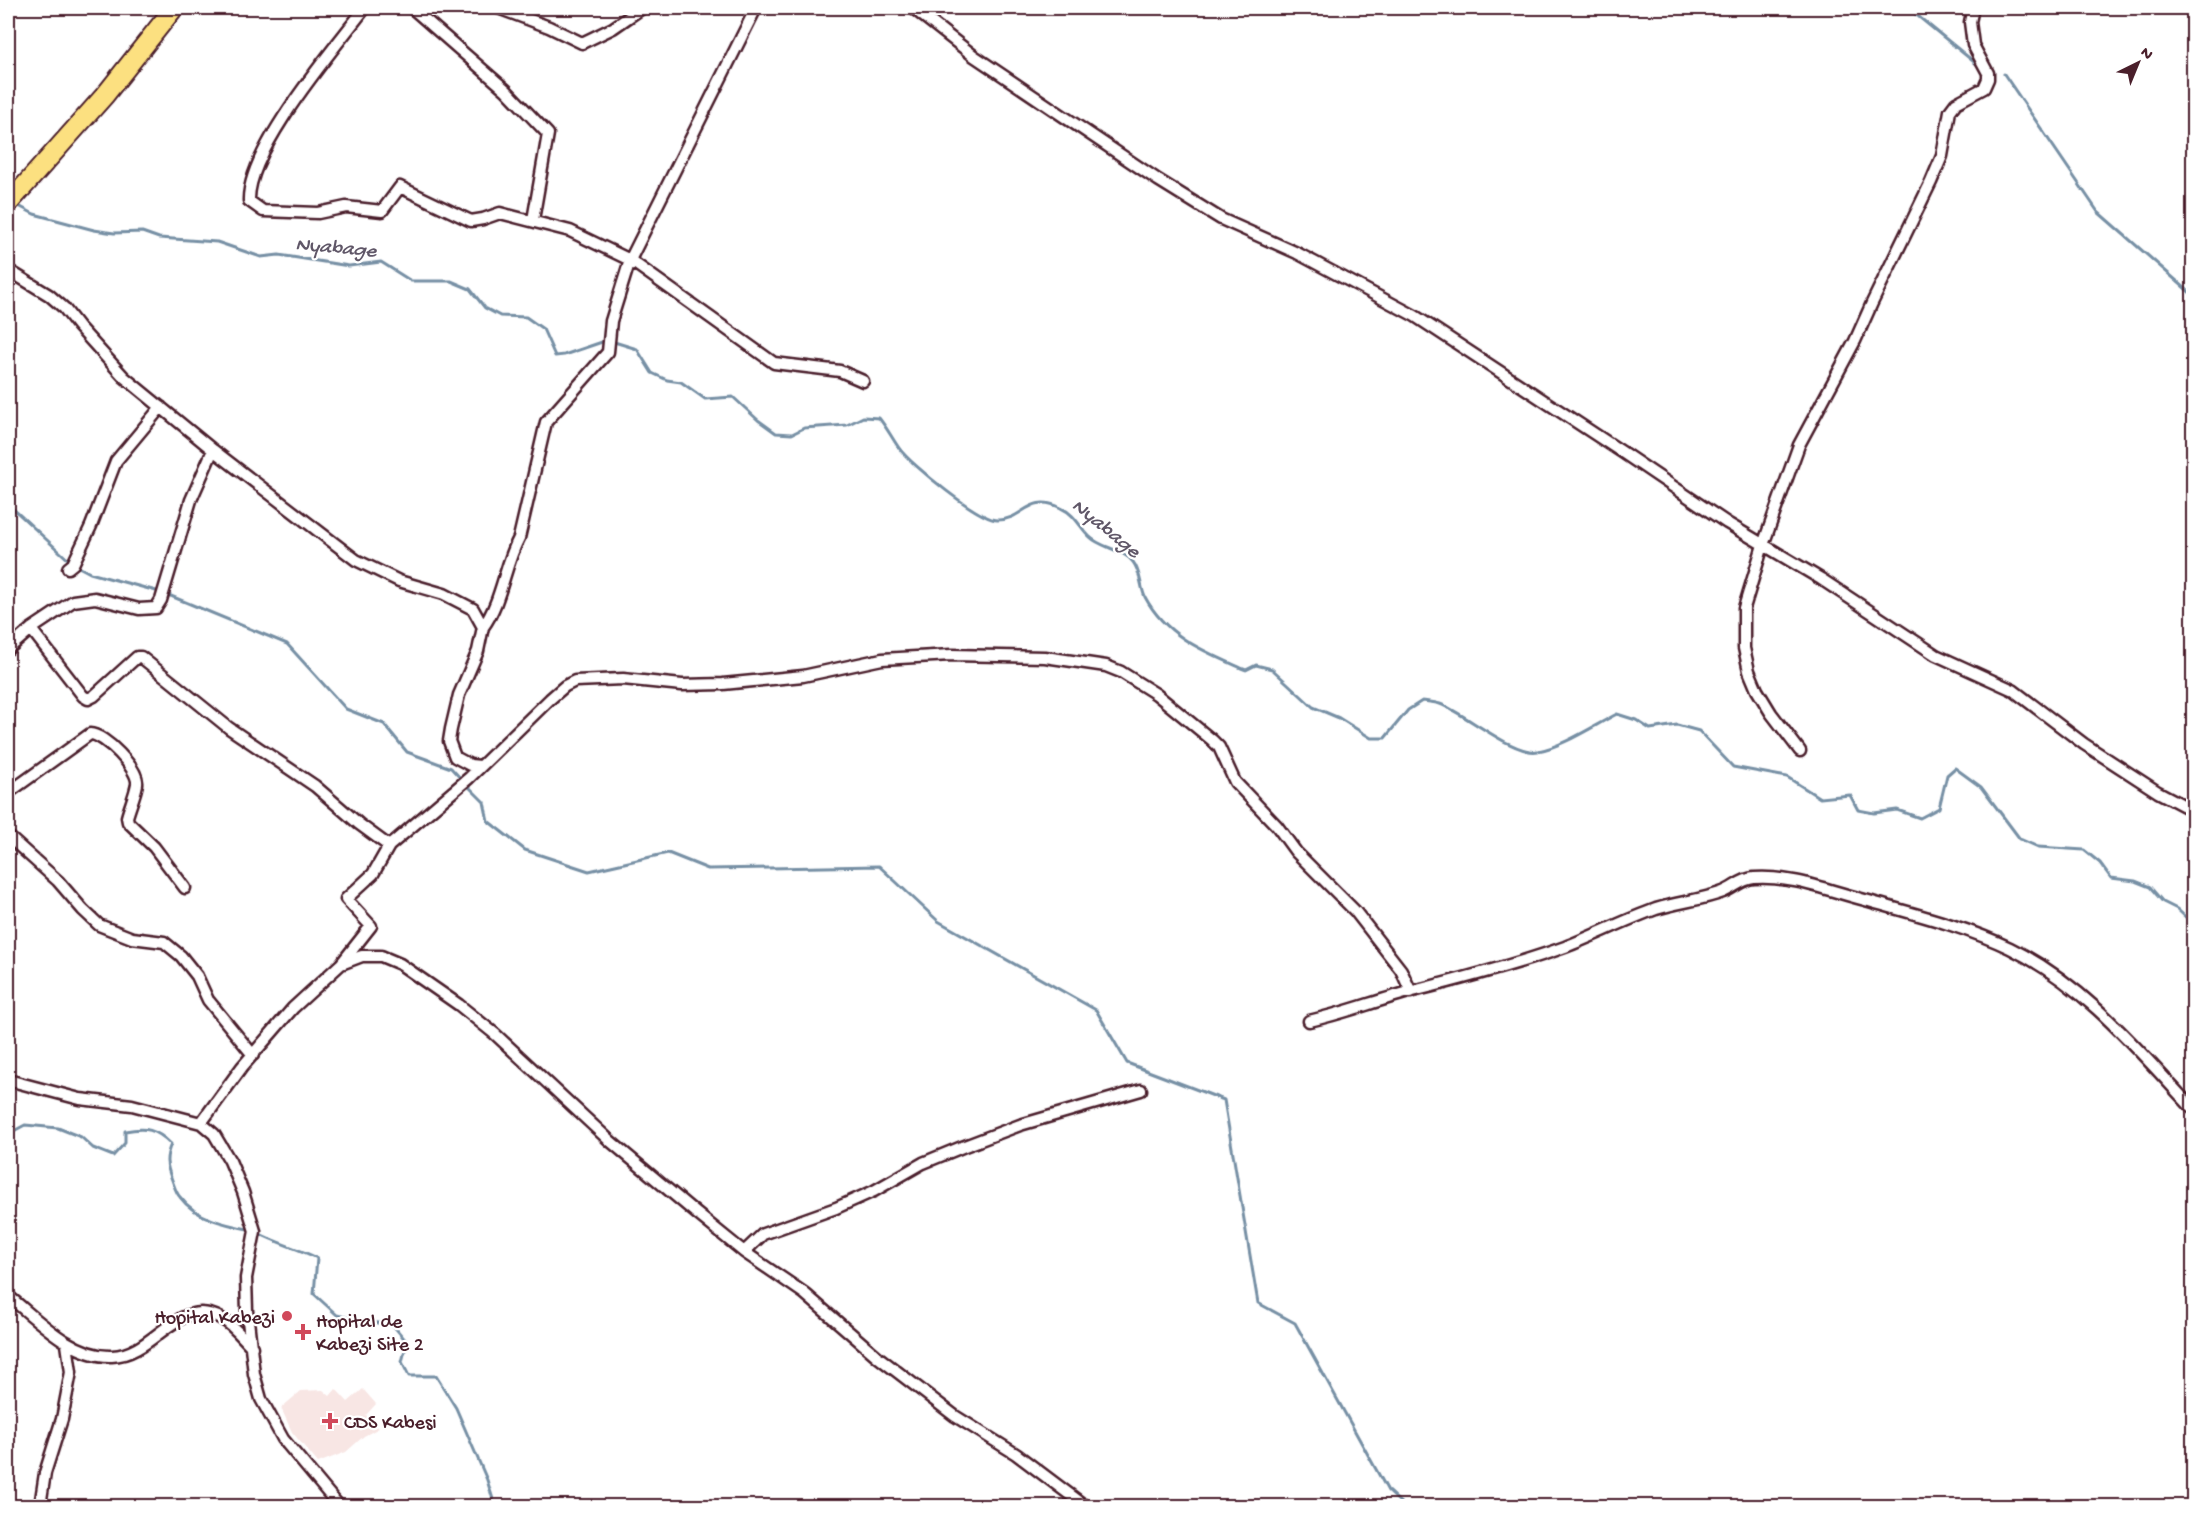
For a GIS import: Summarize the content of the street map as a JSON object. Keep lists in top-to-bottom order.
{
  "water": ["Nyabage"],
  "places": {
    "other": ["Hopital Kabezi"],
    "health": ["Hopital de Kabezi Site 2", "CDS Kabesi"]
  },
  "north": "top right"
}
